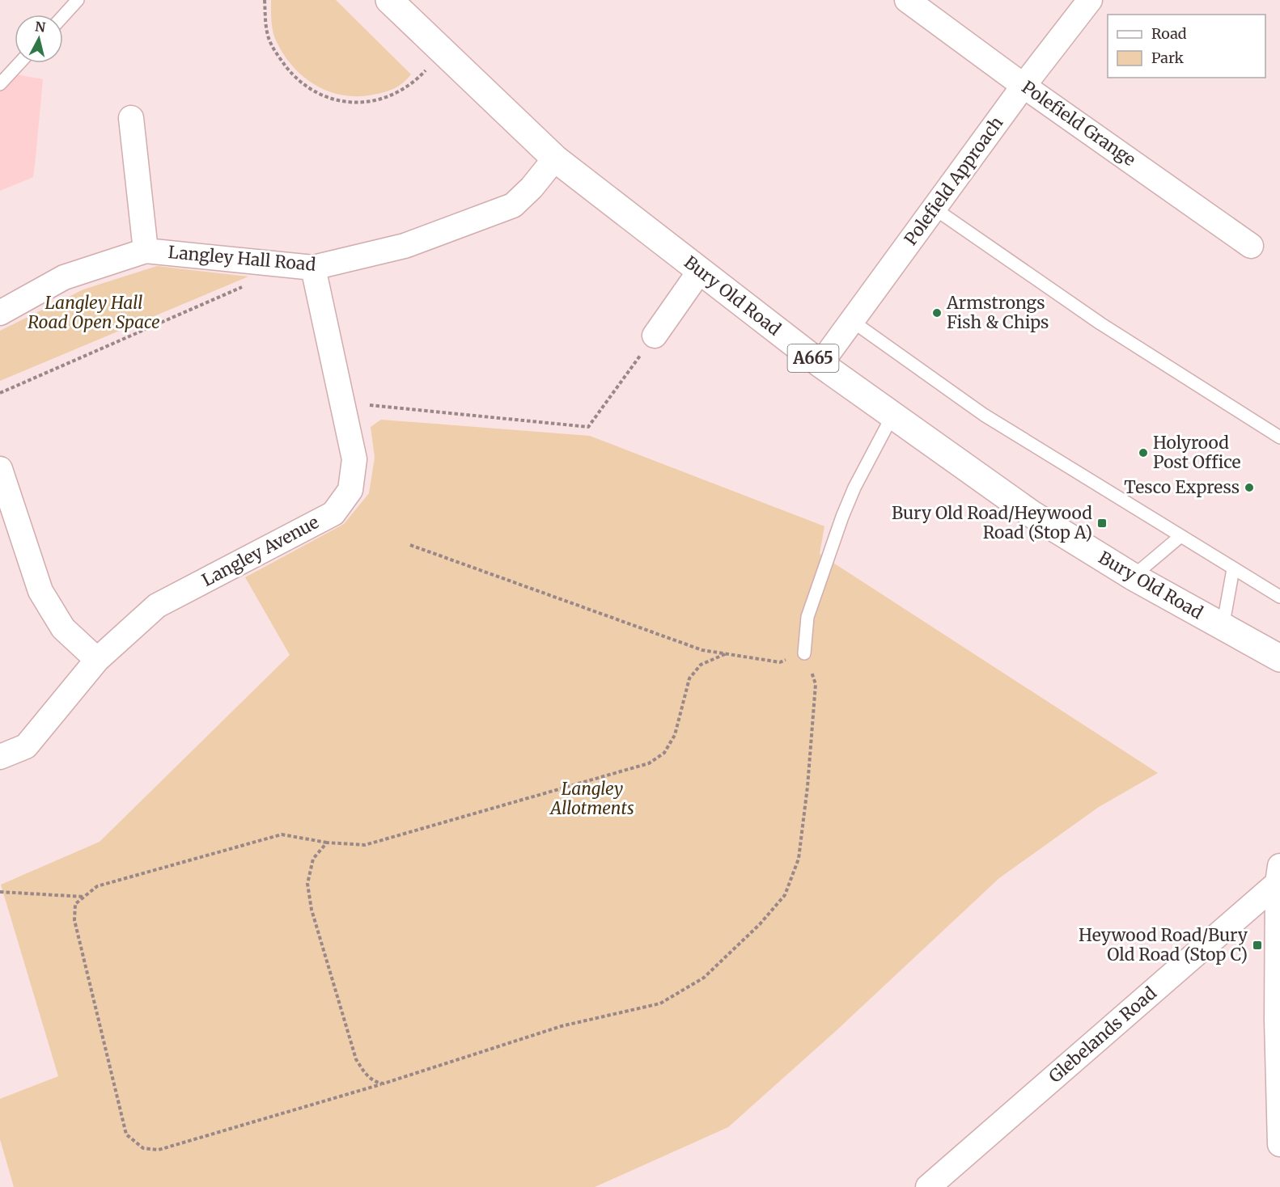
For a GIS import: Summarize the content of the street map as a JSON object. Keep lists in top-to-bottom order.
{
  "streets": {
    "main road": ["Bury Old Road", "A665"],
    "street": [
      "Polefield Grange",
      "Polefield Approach",
      "Langley Hall Road",
      "Langley Avenue",
      "Glebelands Road"
    ]
  },
  "crossings": [
    ["Polefield Grange", "Polefield Approach"],
    ["Polefield Approach", "Bury Old Road"],
    ["Langley Hall Road", "Bury Old Road"],
    ["Langley Hall Road", "Langley Avenue"]
  ],
  "parks": ["Langley Hall Road Open Space", "Langley Allotments"],
  "places": {
    "other": ["Armstrongs Fish & Chips", "Holyrood Post Office", "Tesco Express"],
    "transit": ["Bury Old Road/Heywood Road (Stop A)", "Heywood Road/Bury Old Road (Stop C)"]
  },
  "legend": ["Road", "Park"],
  "north": "top"
}
